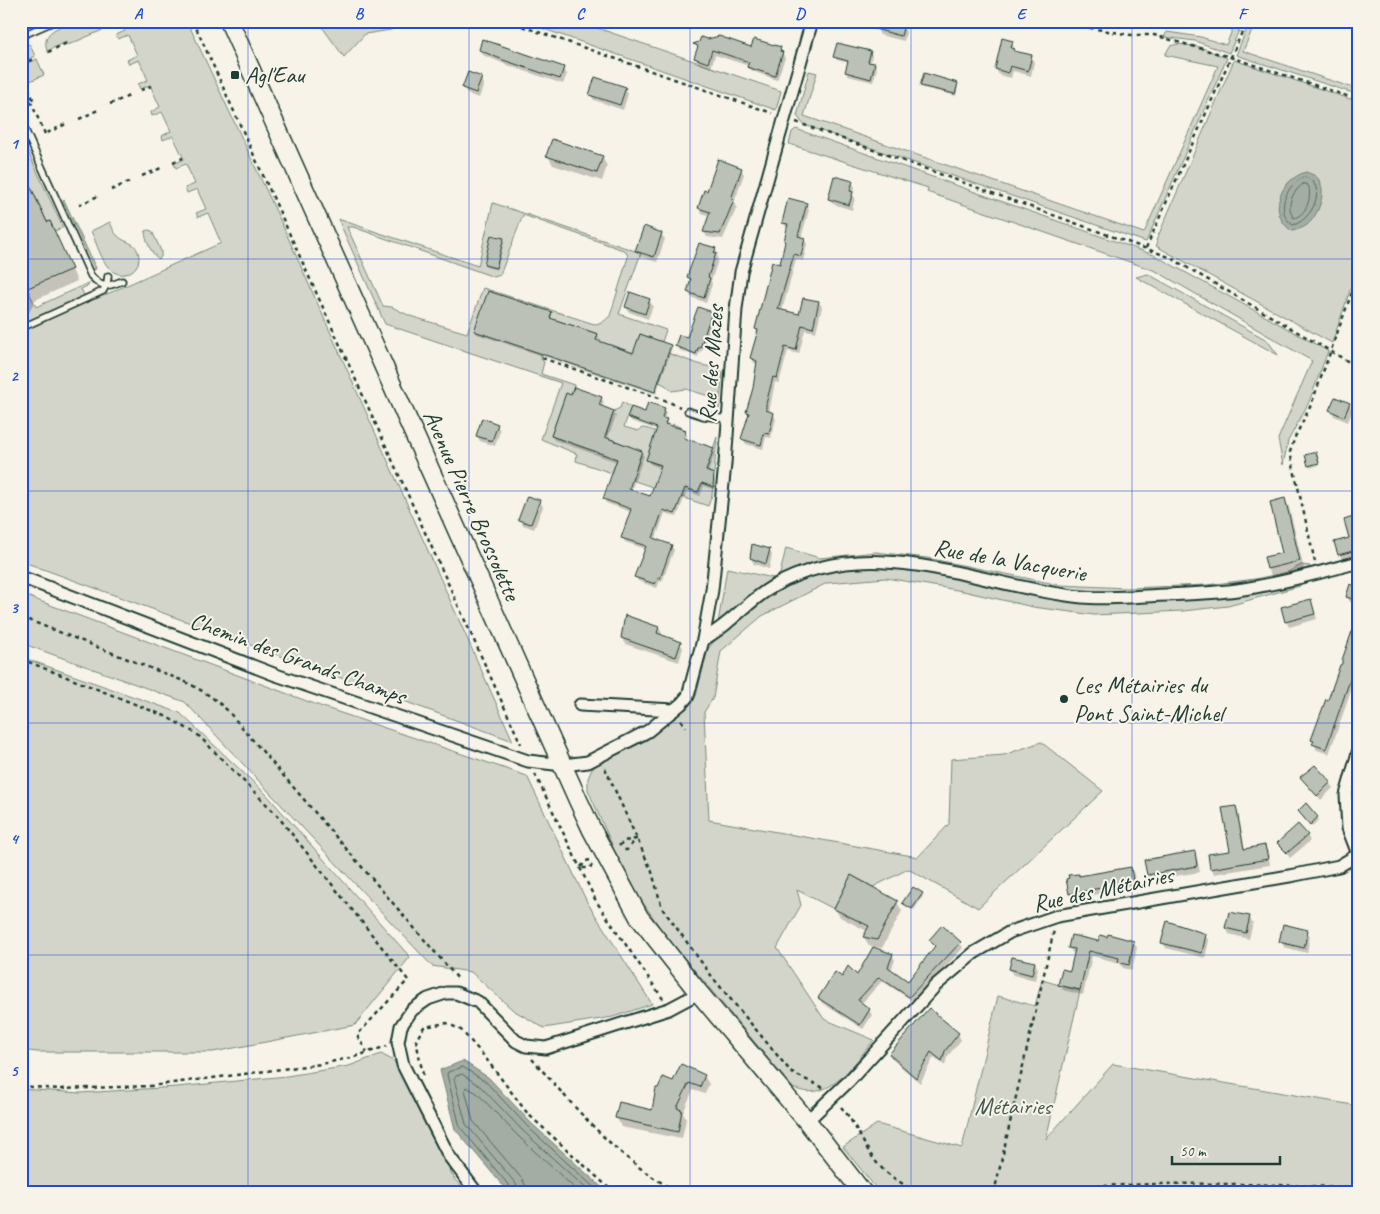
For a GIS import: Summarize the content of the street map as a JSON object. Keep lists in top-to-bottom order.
{
  "streets": {
    "main road": ["Avenue Pierre Brossolette"],
    "street": [
      "Rue des Mazes",
      "Rue de la Vacquerie",
      "Chemin des Grands Champs",
      "Rue des Métairies"
    ]
  },
  "crossings": [
    ["Rue des Mazes", "Avenue Pierre Brossolette"],
    ["Rue des Mazes", "Rue de la Vacquerie"],
    ["Rue des Mazes", "Chemin des Grands Champs"],
    ["Avenue Pierre Brossolette", "Chemin des Grands Champs"],
    ["Avenue Pierre Brossolette", "Rue des Métairies"]
  ],
  "parks": ["Métairies"],
  "places": {
    "transit": ["Agl'Eau"],
    "other": ["Les Métairies du Pont Saint-Michel"]
  },
  "scale_bar": "50 m",
  "grid": {
    "columns": [
      "A",
      "B",
      "C",
      "D",
      "E",
      "F"
    ],
    "rows": [
      "1",
      "2",
      "3",
      "4",
      "5"
    ]
  }
}
